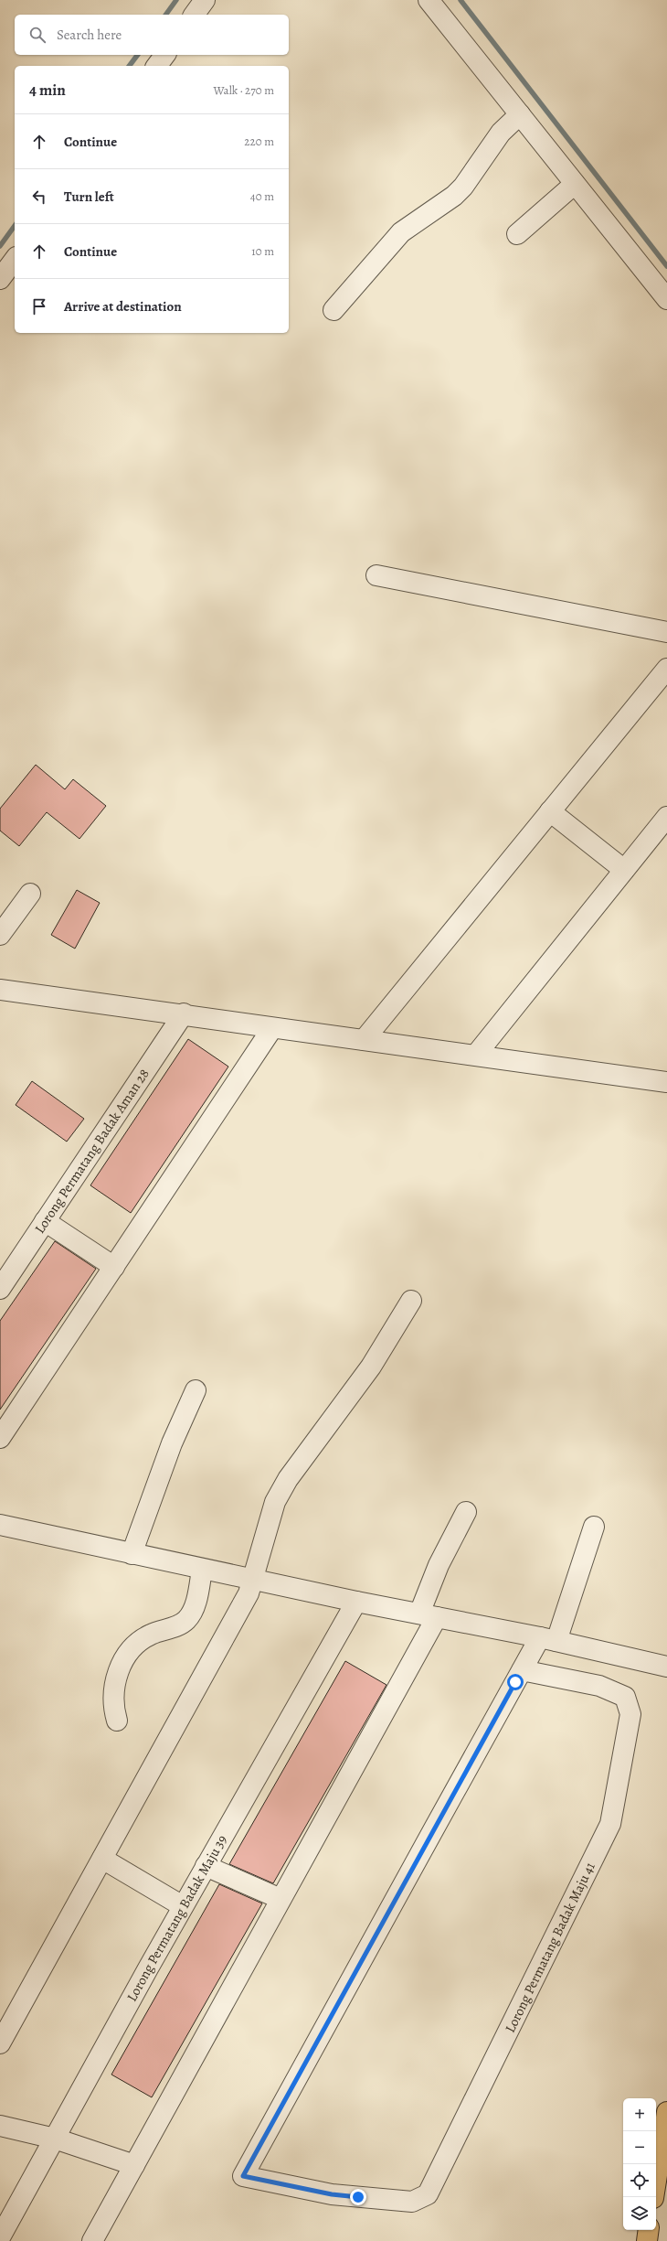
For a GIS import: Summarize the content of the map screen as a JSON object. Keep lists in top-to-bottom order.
{
  "streets": {
    "street": ["Lorong Permatang Badak Aman 28", "Lorong Permatang Badak Maju 39", "Lorong Permatang Badak Maju 41"]
  },
  "page": {
    "search": "Search here",
    "heading": ["4 min", "Walk · 270 m"],
    "list": [
      ["Continue", "220 m"],
      ["Turn left", "40 m"],
      ["Continue", "10 m"],
      "Arrive at destination"
    ],
    "map_buttons": ["+", "−"]
  }
}
